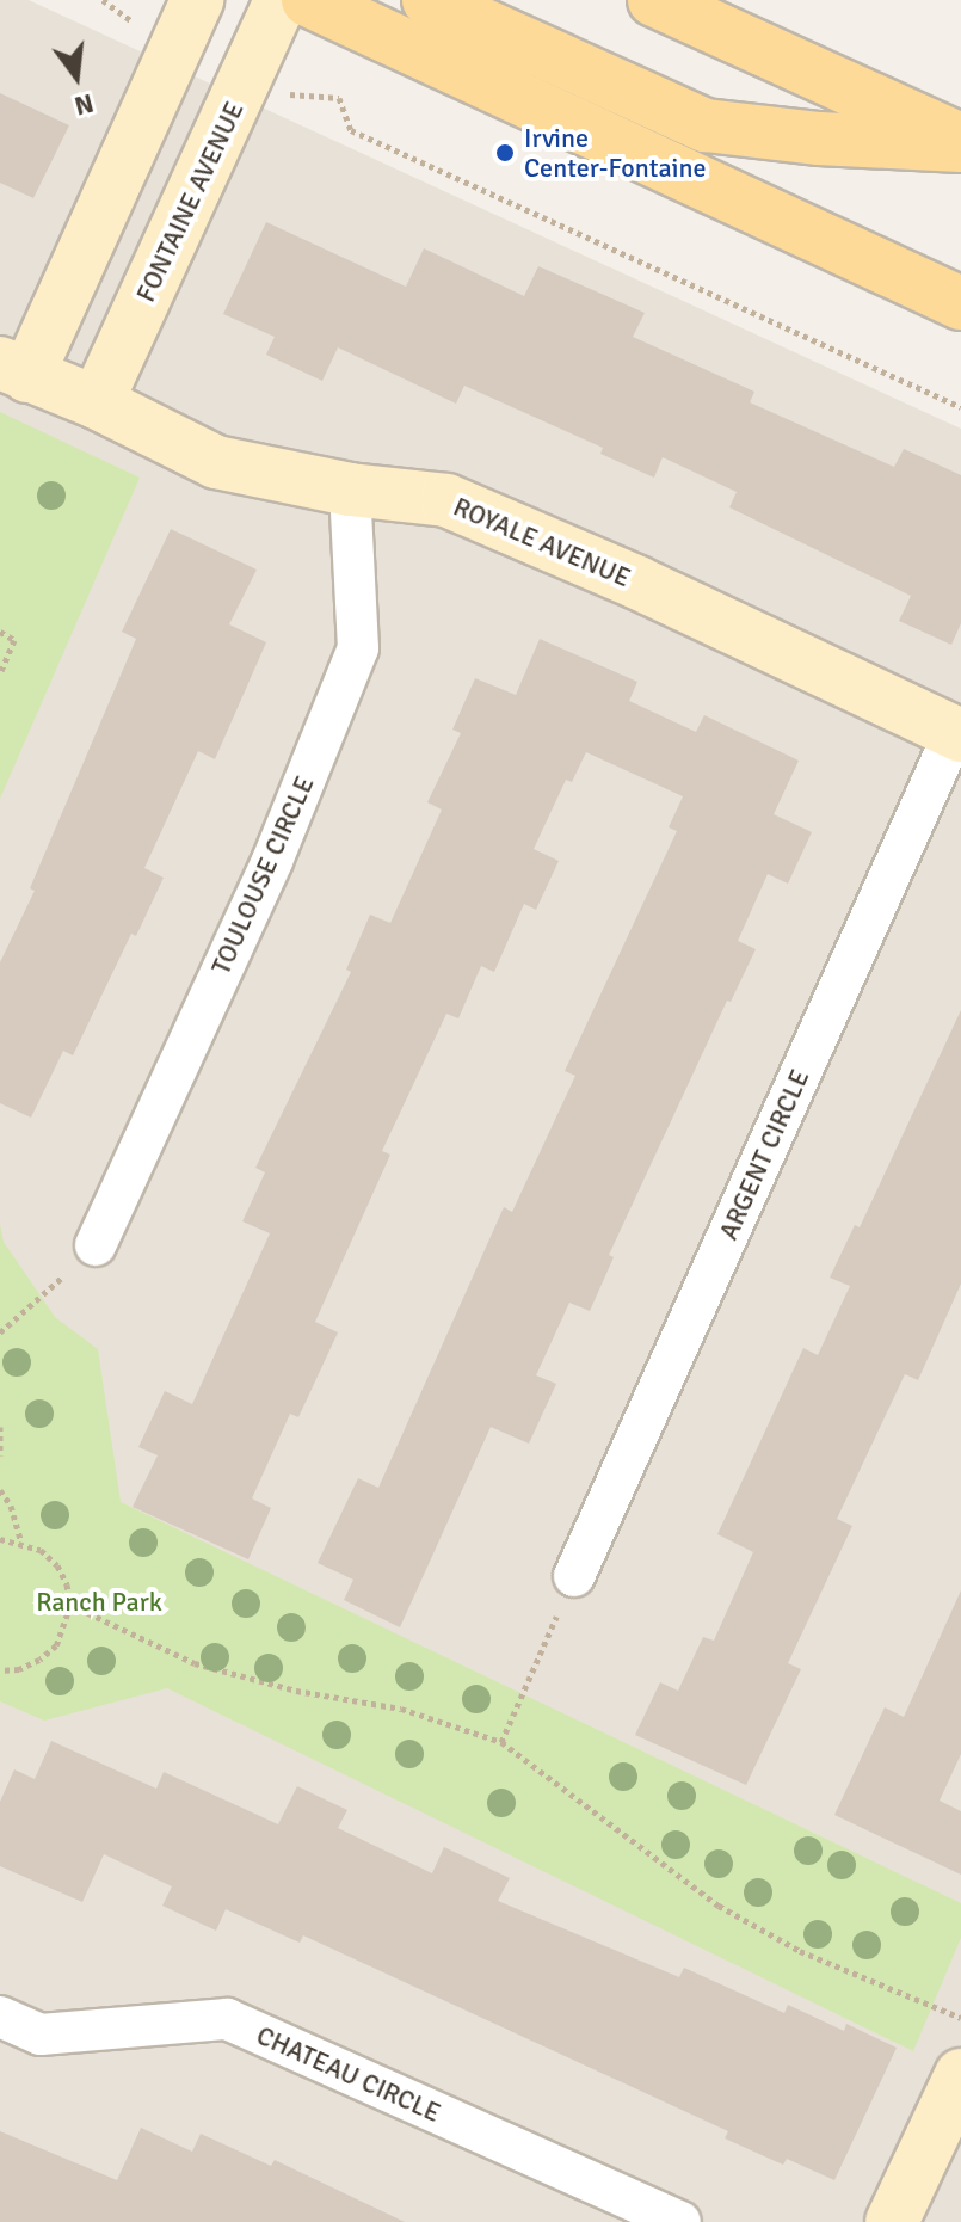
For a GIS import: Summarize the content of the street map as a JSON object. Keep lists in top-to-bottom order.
{
  "streets": {
    "street": [
      "FONTAINE AVENUE",
      "ROYALE AVENUE",
      "TOULOUSE CIRCLE",
      "ARGENT CIRCLE",
      "CHATEAU CIRCLE"
    ]
  },
  "crossings": [
    ["FONTAINE AVENUE", "ROYALE AVENUE"],
    ["ROYALE AVENUE", "TOULOUSE CIRCLE"],
    ["ROYALE AVENUE", "ARGENT CIRCLE"]
  ],
  "parks": ["Ranch Park"],
  "places": ["Irvine Center-Fontaine"],
  "north": "bottom"
}
